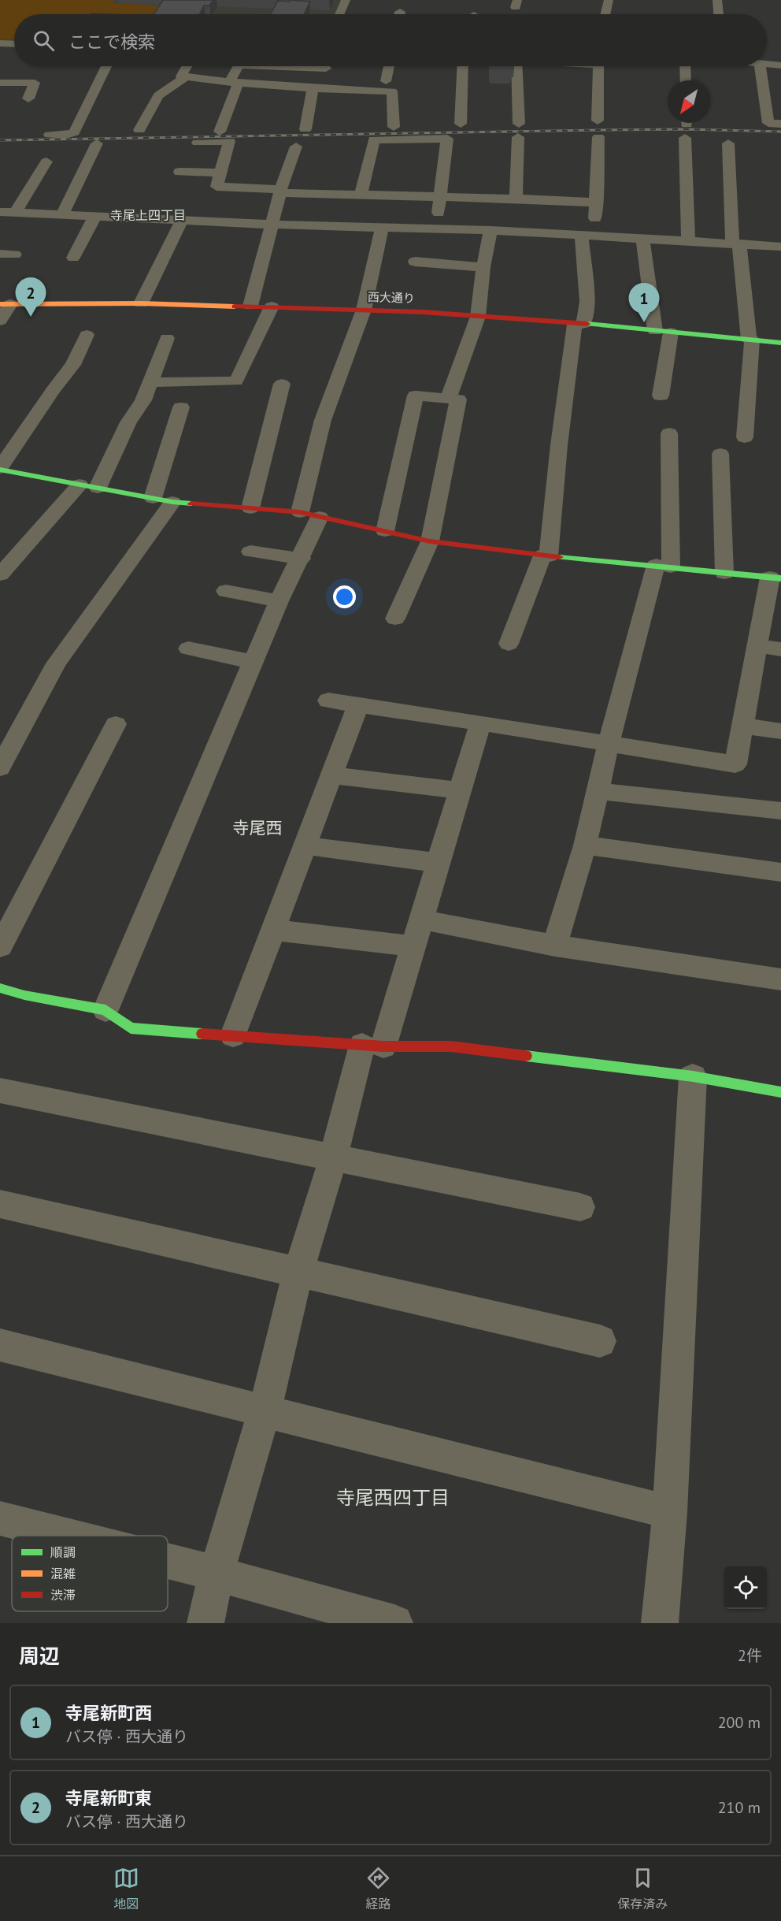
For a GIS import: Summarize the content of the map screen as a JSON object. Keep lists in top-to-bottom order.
{
  "streets": {
    "street": ["西大通り"]
  },
  "districts": ["寺尾上四丁目", "寺尾西", "寺尾西四丁目"],
  "legend": ["順調", "混雑", "渋滞"],
  "north": "bottom left",
  "page": {
    "search": "ここで検索",
    "pins": ["2", "1"],
    "heading": ["周辺", "2件"],
    "list": [
      {
        "mark": "1",
        "name": "寺尾新町西",
        "note": "バス停 · 西大通り",
        "value": "200 m"
      },
      {
        "mark": "2",
        "name": "寺尾新町東",
        "note": "バス停 · 西大通り",
        "value": "210 m"
      }
    ],
    "nav": ["地図", "経路", "保存済み"]
  }
}
